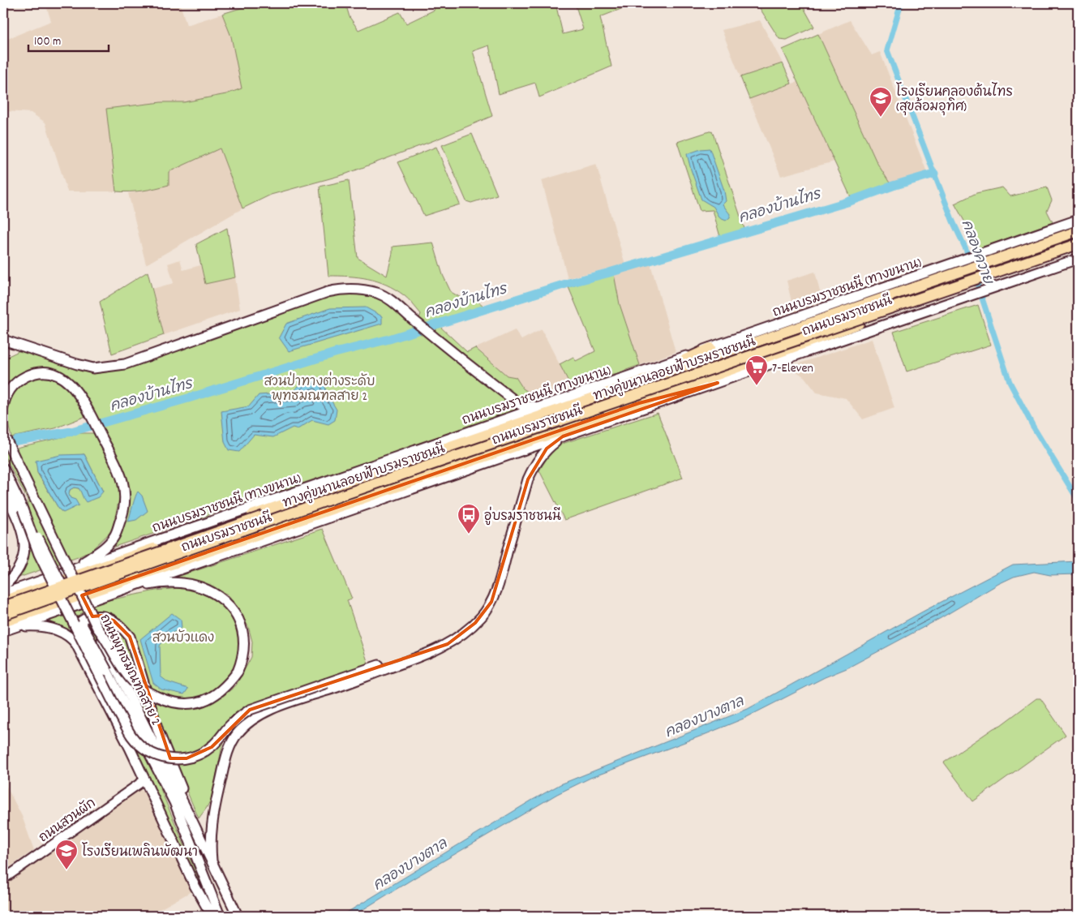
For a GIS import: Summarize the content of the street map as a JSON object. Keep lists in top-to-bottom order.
{
  "streets": {
    "main road": [
      "ถนนบรมราชชนนี (ทางขนาน)",
      "ถนนบรมราชชนนี",
      "ทางคู่ขนานลอยฟ้าบรมราชชนนี",
      "ถนนพุทธมณฑลสาย 2"
    ],
    "street": ["ถนนสวนผัก"]
  },
  "crossings": [
    ["ถนนบรมราชชนนี (ทางขนาน)", "ถนนบรมราชชนนี"],
    ["ถนนบรมราชชนนี", "ทางคู่ขนานลอยฟ้าบรมราชชนนี"]
  ],
  "water": ["คลองบ้านไทร", "คลองควาย", "คลองบางตาล"],
  "parks": ["สวนป่าทางต่างระดับ พุทธมณฑลสาย 2", "สวนบัวแดง"],
  "places": {
    "school or university": ["โรงเรียนคลองต้นไทร (สุขล้อมอุทิศ)", "โรงเรียนเพลินพัฒนา"],
    "supermarket": ["7-Eleven"],
    "bus stop": ["อู่บรมราชชนนี"]
  },
  "scale_bar": "100 m"
}
